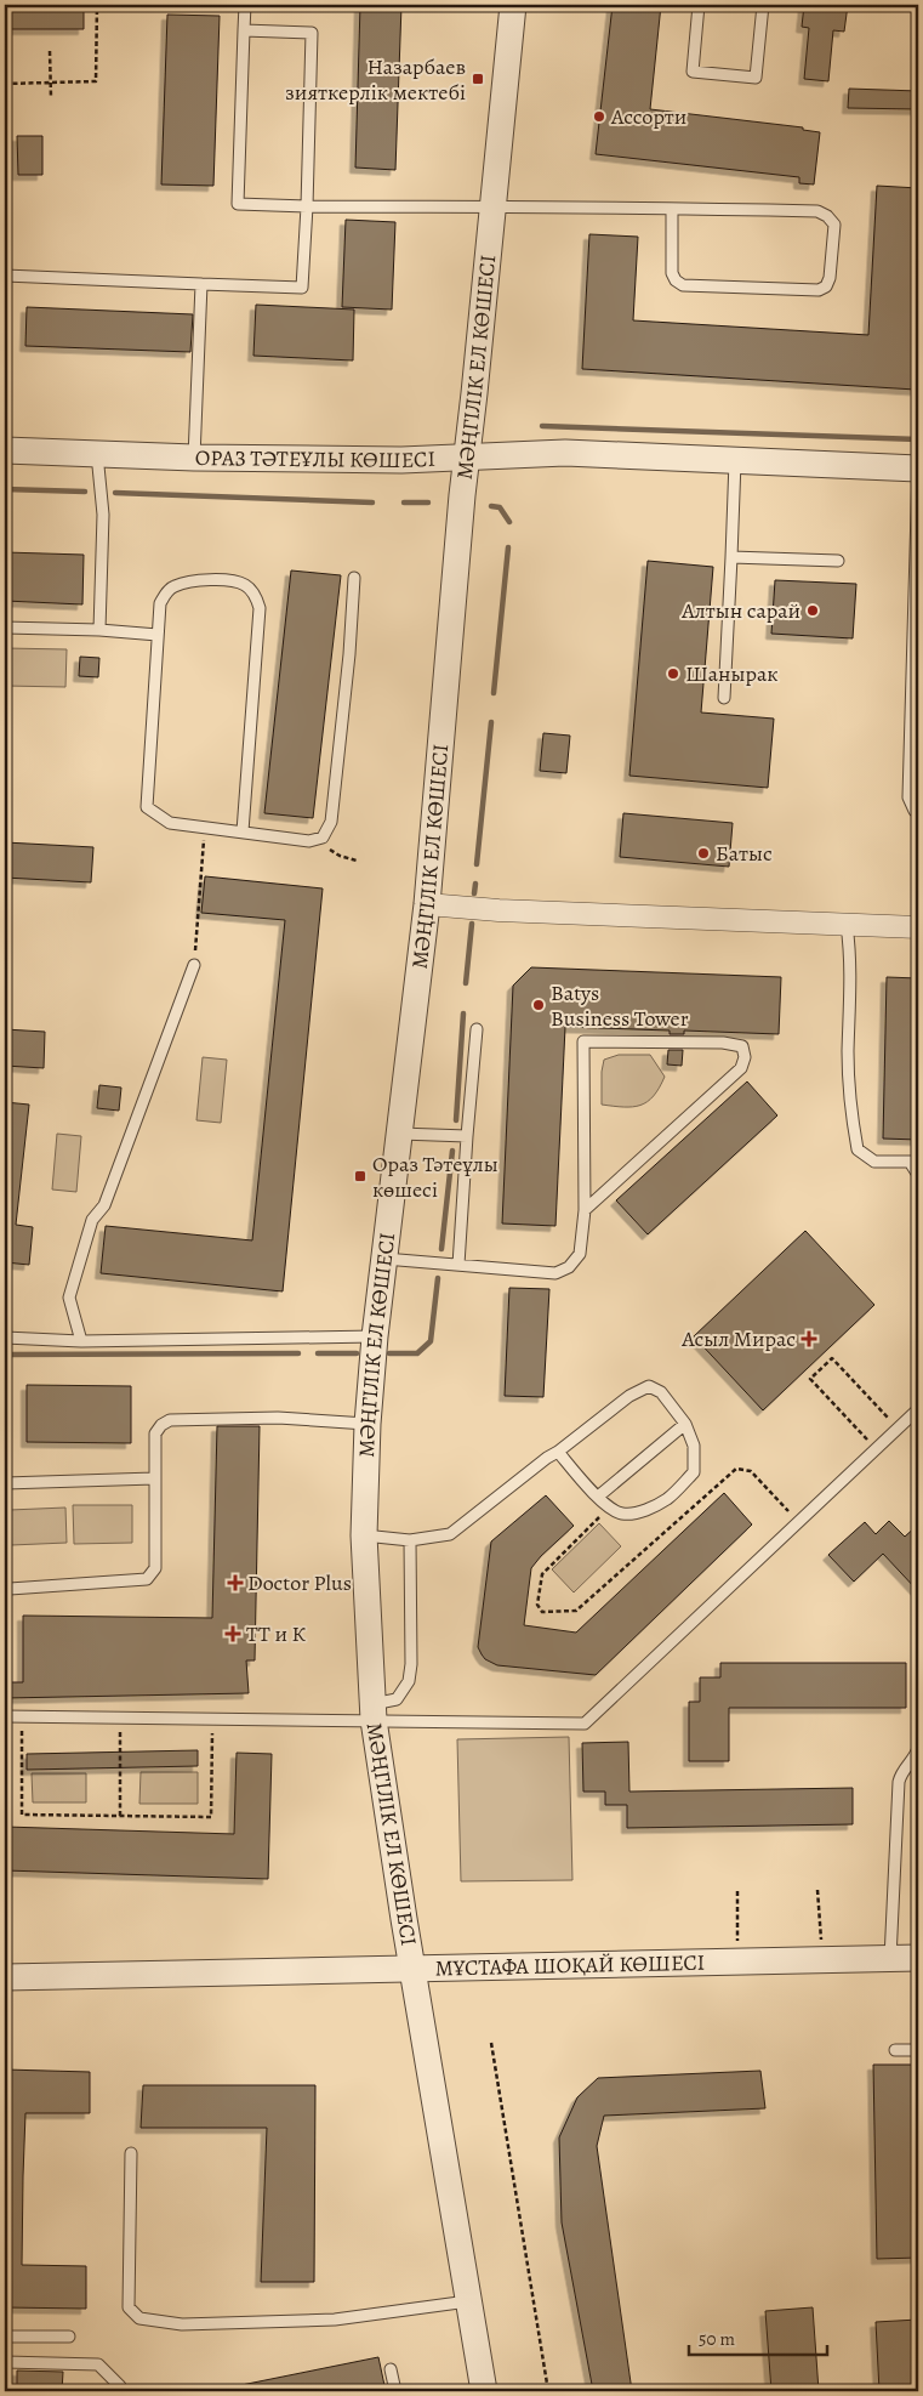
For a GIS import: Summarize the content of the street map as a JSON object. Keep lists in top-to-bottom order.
{
  "streets": {
    "street": ["МӘҢГІЛІК ЕЛ КӨШЕСІ", "ОРАЗ ТӘТЕҰЛЫ КӨШЕСІ", "МҰСТАФА ШОҚАЙ КӨШЕСІ"]
  },
  "crossings": [
    ["МӘҢГІЛІК ЕЛ КӨШЕСІ", "ОРАЗ ТӘТЕҰЛЫ КӨШЕСІ"],
    ["МӘҢГІЛІК ЕЛ КӨШЕСІ", "МҰСТАФА ШОҚАЙ КӨШЕСІ"]
  ],
  "places": {
    "transit": ["Назарбаев зияткерлік мектебі", "Ораз Тәтеұлы көшесі"],
    "other": [
      "Ассорти",
      "Алтын сарай",
      "Шанырак",
      "Батыс",
      "Batys Business Tower"
    ],
    "health": ["Асыл Мирас", "Doctor Plus", "ТТ и К"]
  },
  "scale_bar": "50 m"
}
